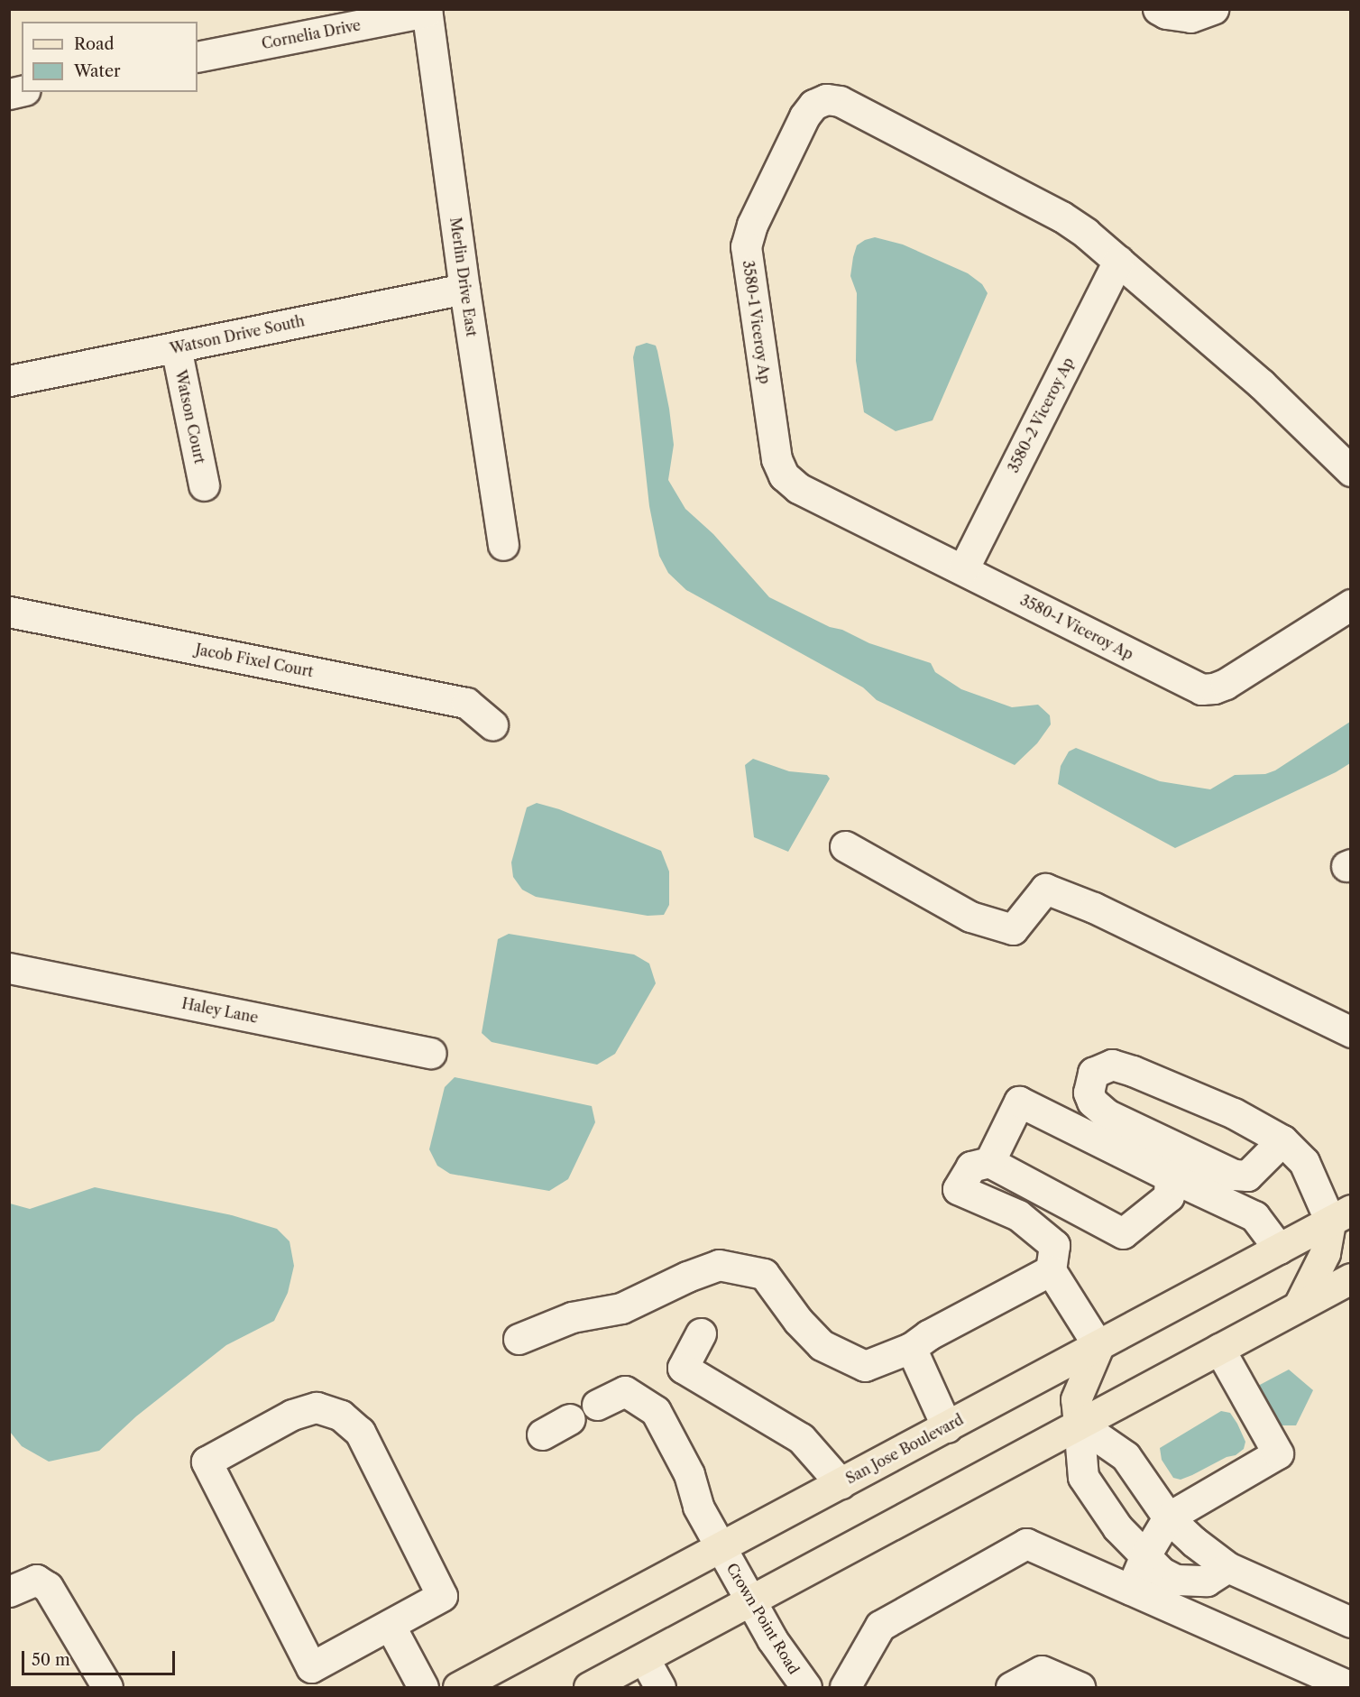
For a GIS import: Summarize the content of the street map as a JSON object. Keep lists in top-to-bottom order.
{
  "streets": {
    "main road": ["San Jose Boulevard"],
    "street": [
      "Cornelia Drive",
      "Merlin Drive East",
      "3580-1 Viceroy Ap",
      "Watson Drive South",
      "3580-2 Viceroy Ap",
      "Watson Court",
      "Jacob Fixel Court",
      "Haley Lane",
      "Crown Point Road"
    ]
  },
  "crossings": [
    ["Cornelia Drive", "Merlin Drive East"],
    ["Merlin Drive East", "Watson Drive South"],
    ["3580-1 Viceroy Ap", "3580-2 Viceroy Ap"],
    ["Watson Drive South", "Watson Court"],
    ["San Jose Boulevard", "Crown Point Road"]
  ],
  "legend": ["Road", "Water"],
  "scale_bar": "50 m"
}
